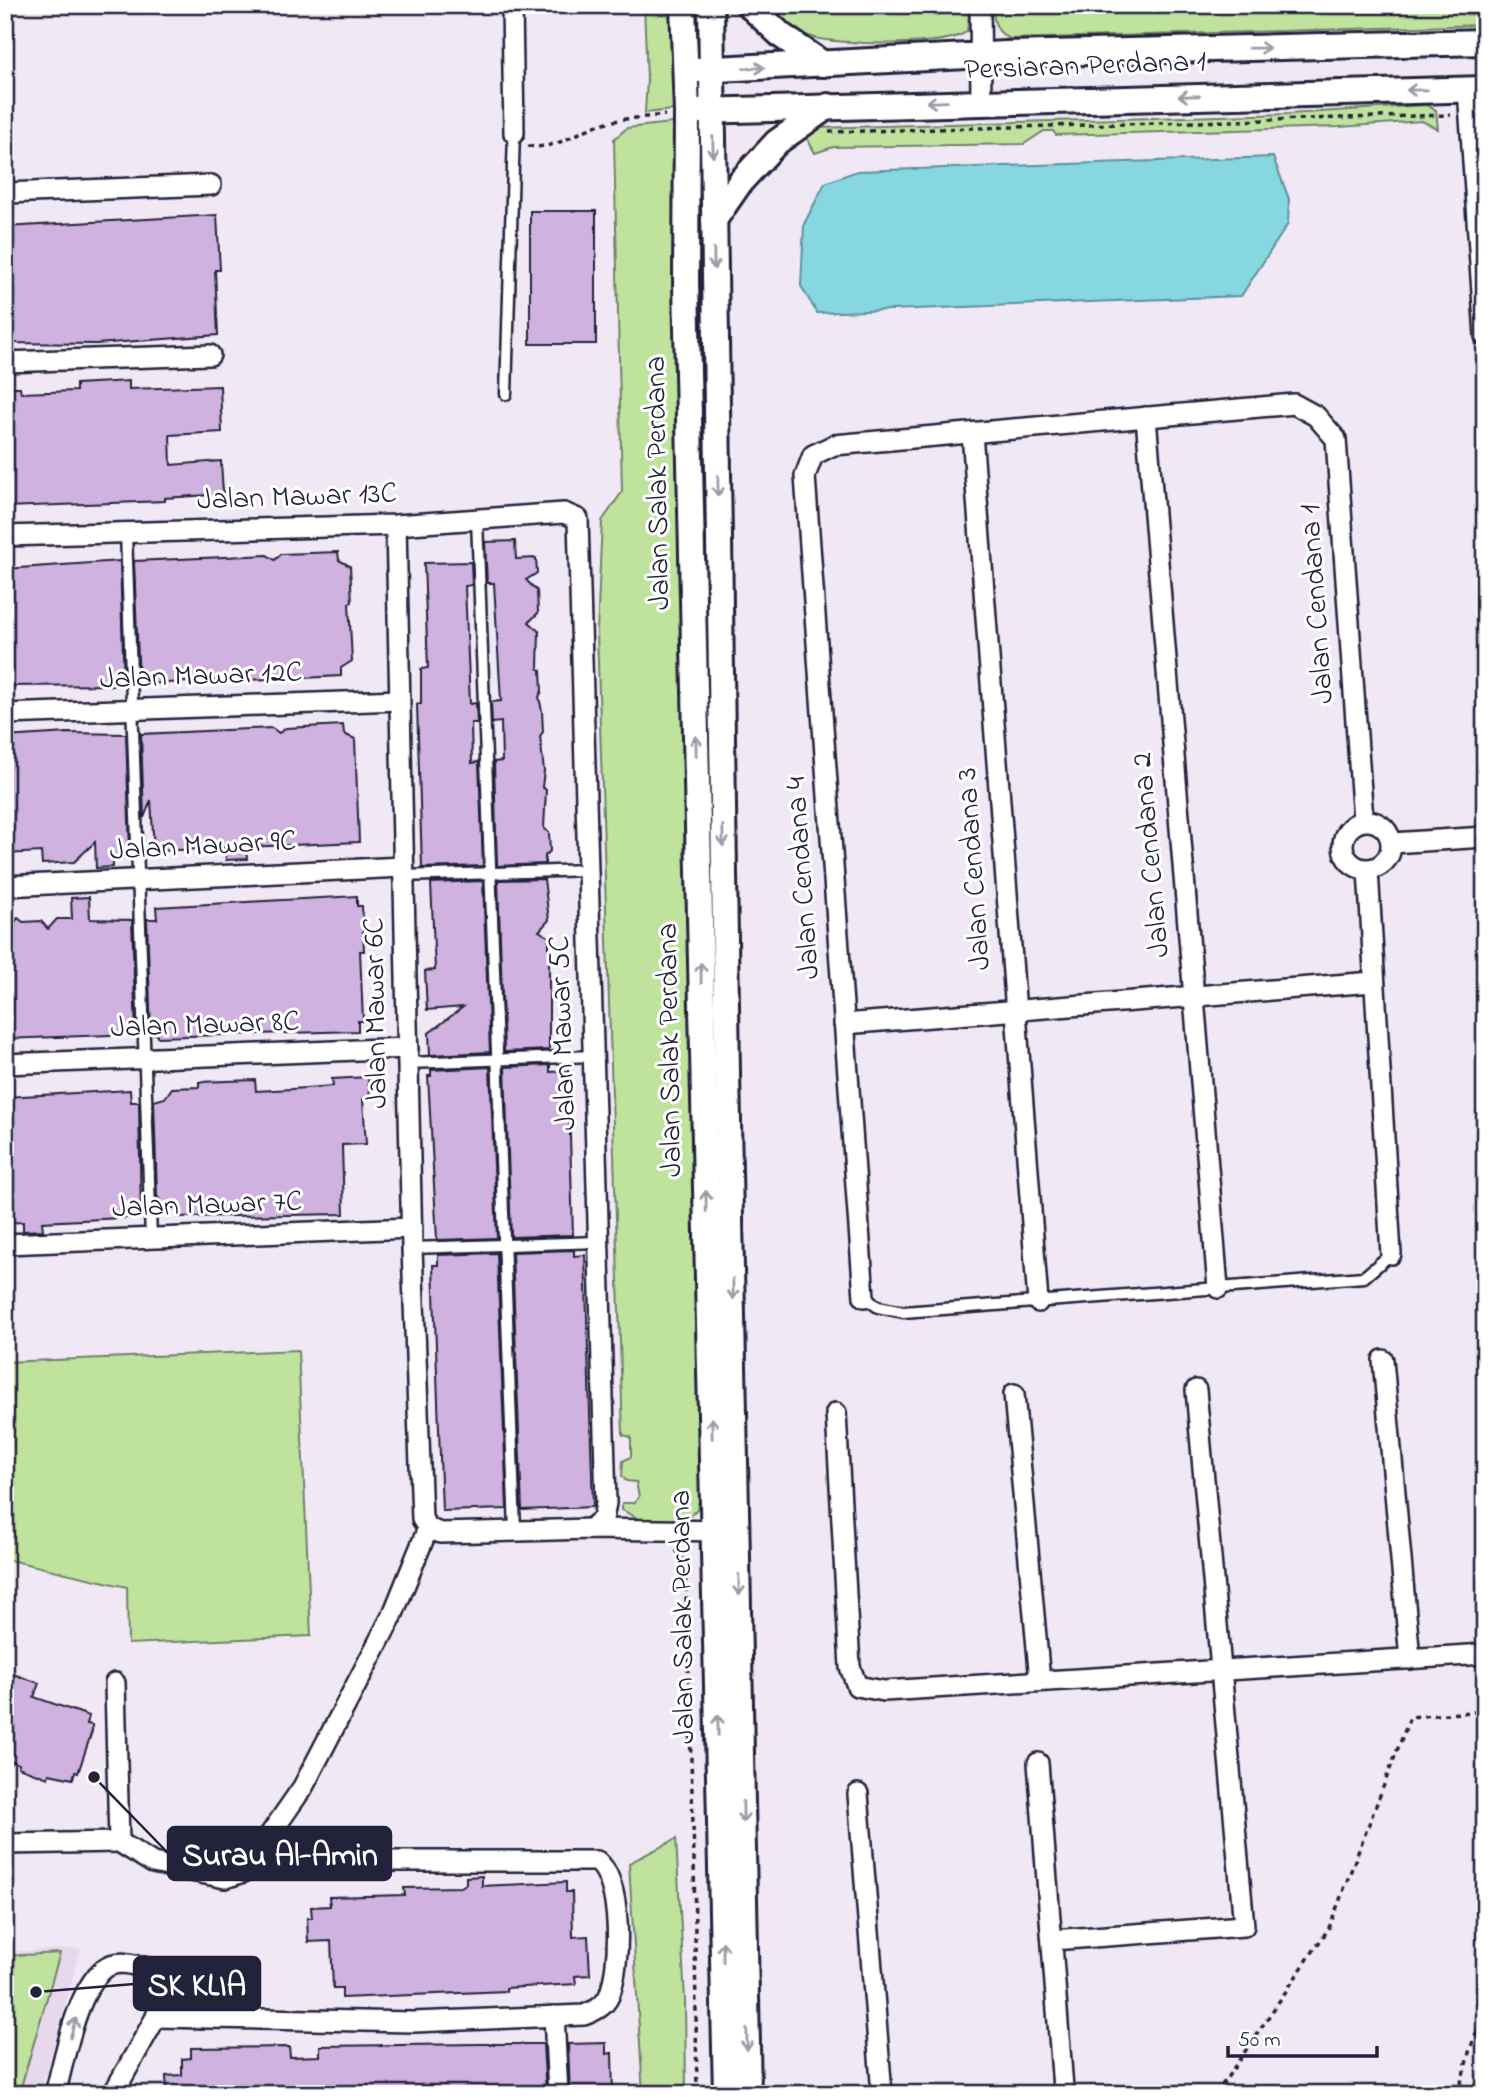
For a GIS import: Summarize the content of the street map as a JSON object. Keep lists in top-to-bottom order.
{
  "streets": {
    "street": [
      "Persiaran Perdana 1",
      "Jalan Salak Perdana",
      "Jalan Mawar 13C",
      "Jalan Cendana 1",
      "Jalan Mawar 12C",
      "Jalan Mawar 9C",
      "Jalan Cendana 2",
      "Jalan Cendana 3",
      "Jalan Cendana 4",
      "Jalan Mawar 6C",
      "Jalan Mawar 8C",
      "Jalan Mawar 5C",
      "Jalan Mawar 7C"
    ]
  },
  "crossings": [
    ["Persiaran Perdana 1", "Jalan Salak Perdana"],
    ["Jalan Mawar 13C", "Jalan Mawar 6C"],
    ["Jalan Mawar 13C", "Jalan Mawar 5C"],
    ["Jalan Cendana 1", "Jalan Cendana 2"],
    ["Jalan Mawar 12C", "Jalan Mawar 6C"],
    ["Jalan Mawar 9C", "Jalan Mawar 6C"],
    ["Jalan Cendana 3", "Jalan Cendana 4"],
    ["Jalan Mawar 6C", "Jalan Mawar 8C"],
    ["Jalan Mawar 6C", "Jalan Mawar 7C"]
  ],
  "places": ["Surau Al-Amin", "SK KLIA"],
  "scale_bar": "50 m"
}
